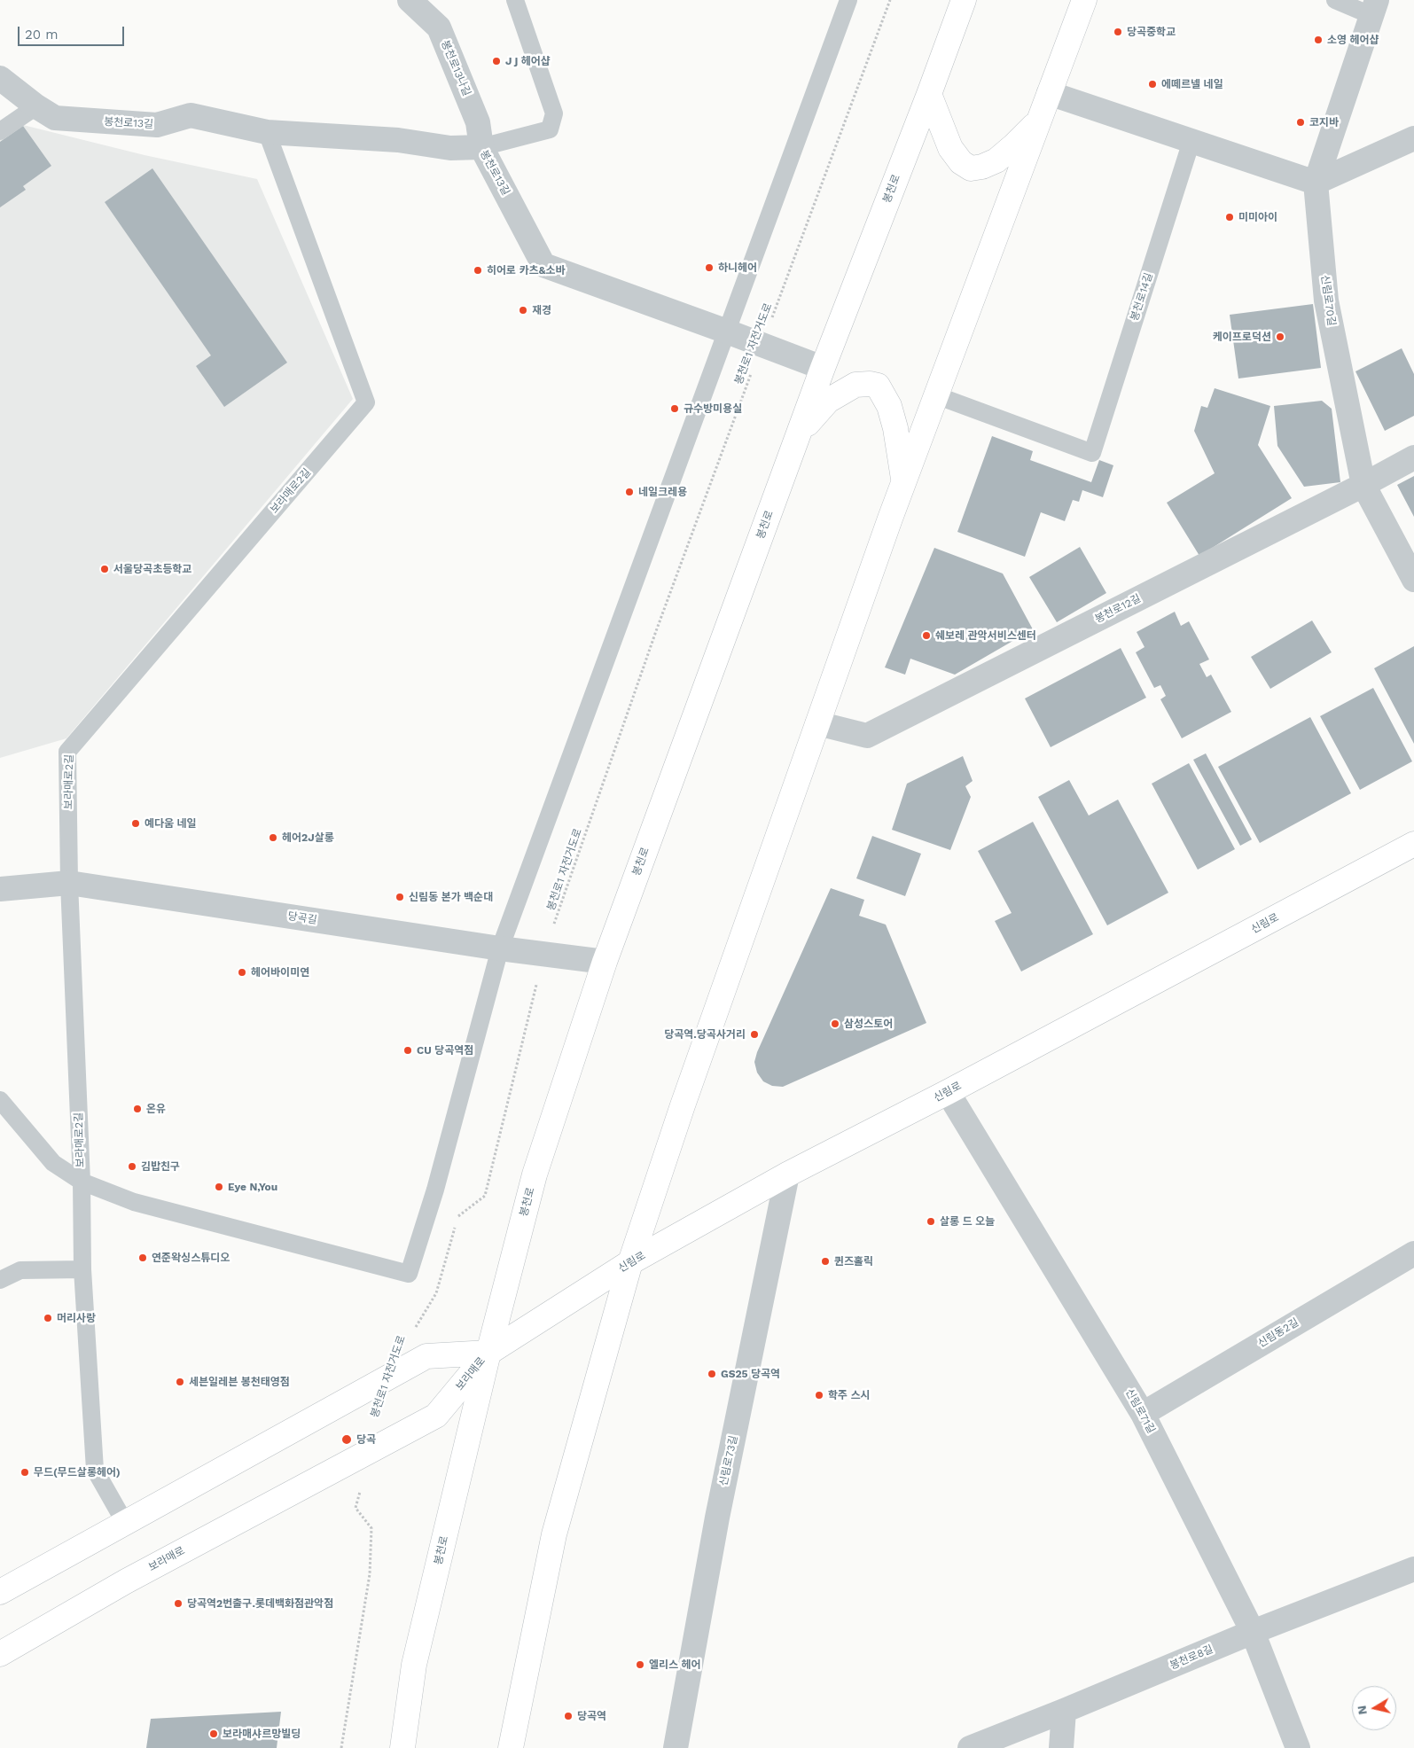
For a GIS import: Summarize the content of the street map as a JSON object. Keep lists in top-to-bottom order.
{
  "streets": {
    "main road": ["봉천로", "신림로", "보라매로"],
    "street": [
      "봉천로13나길",
      "봉천로13길",
      "신림로70길",
      "봉천로12길",
      "당곡길",
      "신림동2길",
      "신림로71길",
      "신림로73길",
      "봉천로8길"
    ],
    "lane": ["봉천로14길", "보라매로2길"],
    "path": ["봉천로1 자전거도로"]
  },
  "crossings": [
    ["봉천로13나길", "봉천로13길"],
    ["봉천로13길", "봉천로"],
    ["봉천로13길", "봉천로1 자전거도로"],
    ["봉천로13길", "보라매로2길"],
    ["봉천로", "당곡길"],
    ["봉천로", "신림로"],
    ["봉천로", "보라매로"],
    ["신림로70길", "봉천로12길"],
    ["봉천로1 자전거도로", "당곡길"],
    ["보라매로2길", "당곡길"],
    ["보라매로2길", "보라매로"],
    ["신림로", "보라매로"],
    ["신림로", "신림로71길"],
    ["신림로", "신림로73길"],
    ["신림동2길", "신림로71길"],
    ["신림로71길", "봉천로8길"]
  ],
  "places": [
    "당곡중학교",
    "소영 헤어샵",
    "J j 헤어샵",
    "에떼르넬 네일",
    "코지바",
    "미미아이",
    "하니헤어",
    "히어로 카츠&소바",
    "재경",
    "케이프로덕션",
    "규수방미용실",
    "네일크레용",
    "서울당곡초등학교",
    "쉐보레 관악서비스센터",
    "예다움 네일",
    "헤어2J살롱",
    "신림동 본가 백순대",
    "헤어바이미연",
    "삼성스토어",
    "당곡역.당곡사거리",
    "CU 당곡역점",
    "온유",
    "김밥친구",
    "Eye N,You",
    "살롱 드 오늘",
    "연준왁싱스튜디오",
    "퀸즈홀릭",
    "머리사랑",
    "GS25 당곡역",
    "세븐일레븐 봉천태영점",
    "학주 스시",
    "당곡",
    "무드(무드살롱헤어)",
    "당곡역2번출구.롯데백화점관악점",
    "엘리스 헤어",
    "당곡역",
    "보라매샤르망빌딩"
  ],
  "scale_bar": "20 m",
  "north": "left"
}
